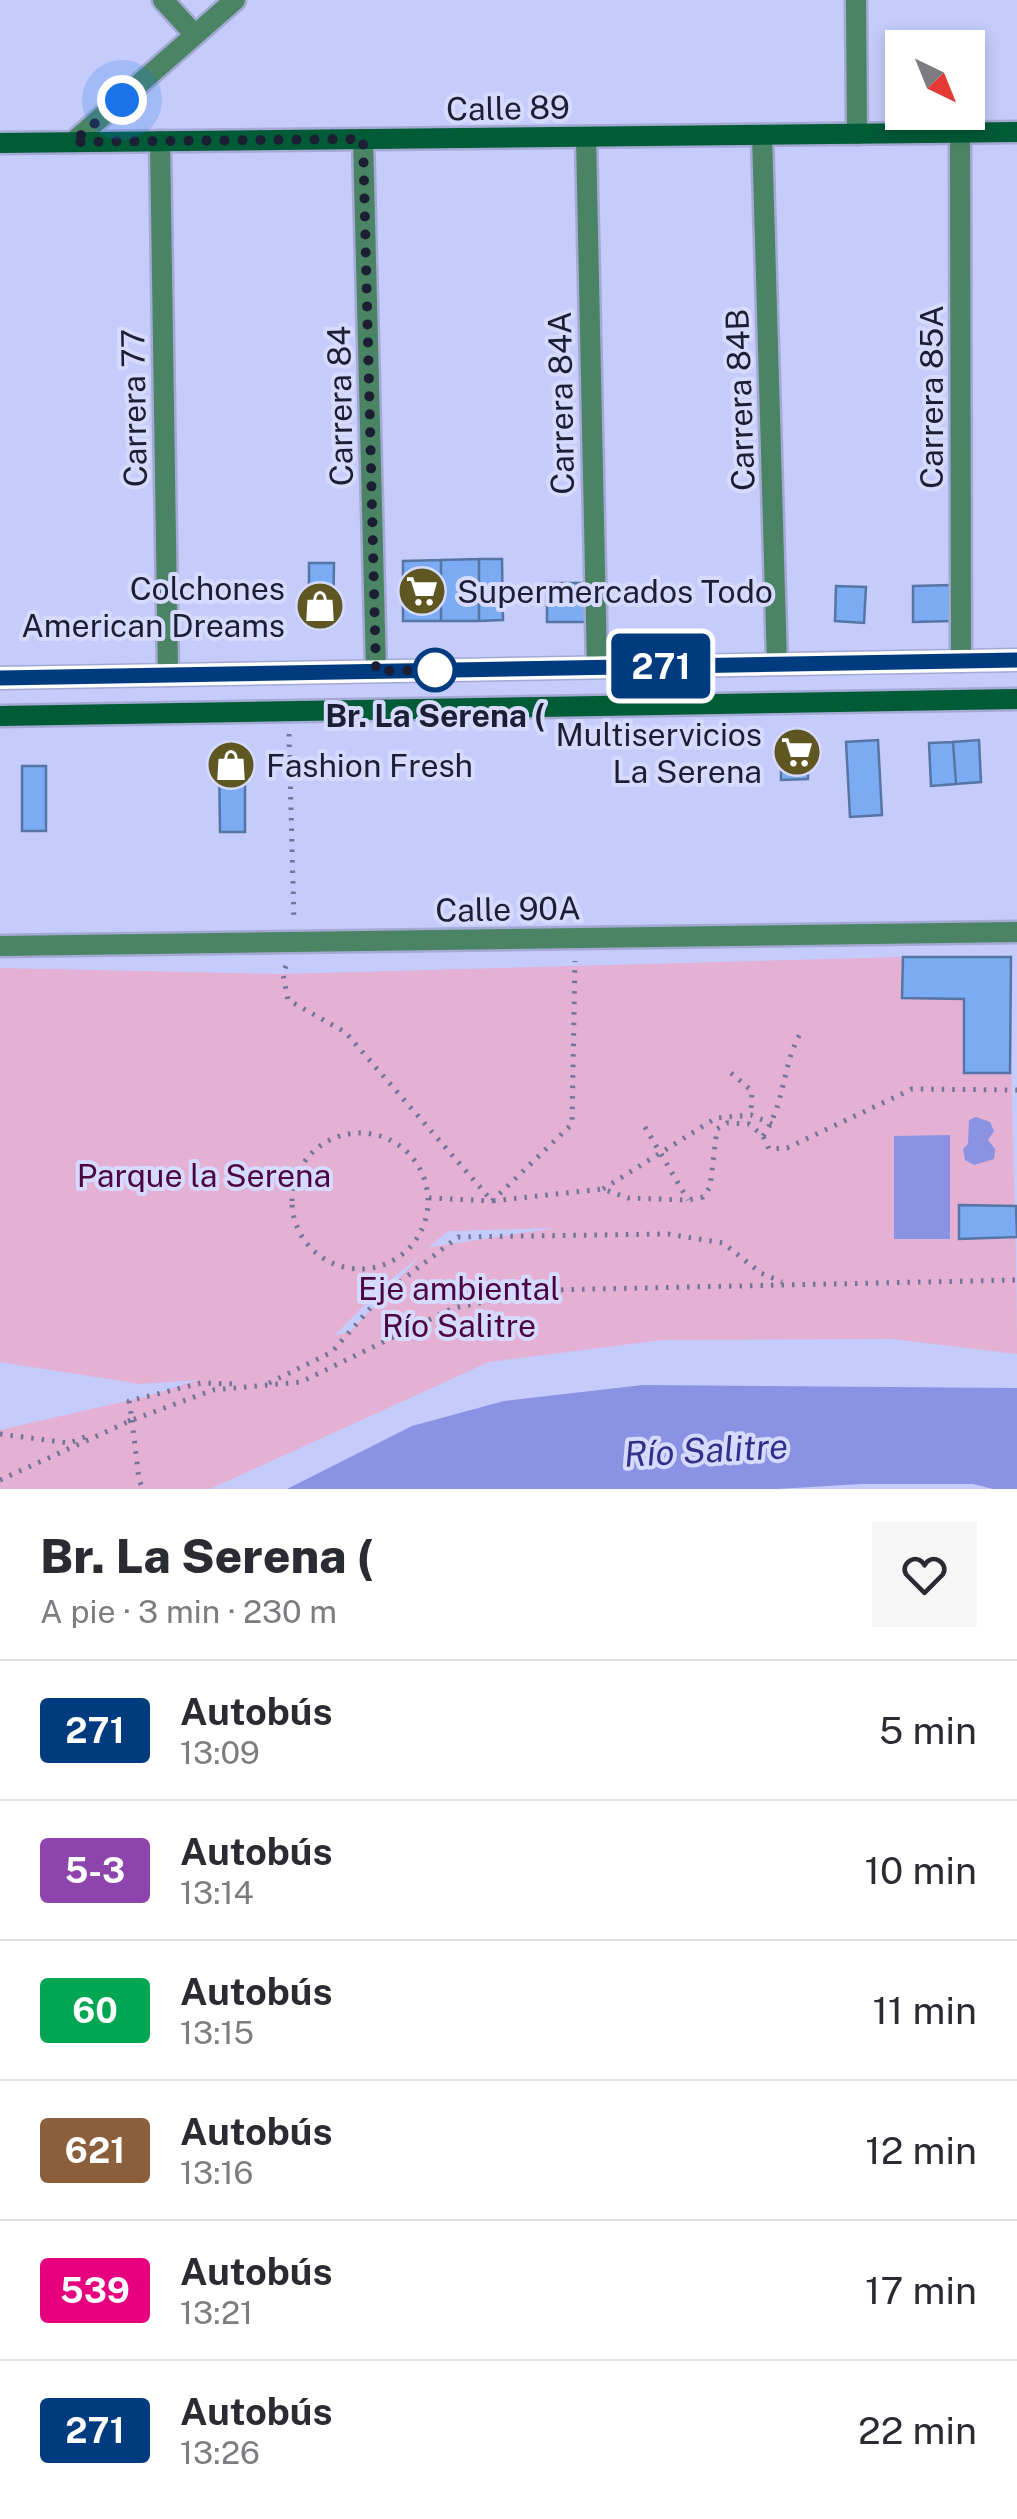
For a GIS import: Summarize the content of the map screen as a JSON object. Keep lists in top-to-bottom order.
{
  "streets": {
    "main road": ["Calle 89"],
    "street": [
      "Carrera 85A",
      "Carrera 84B",
      "Carrera 84A",
      "Carrera 84",
      "Carrera 77",
      "Calle 90A"
    ]
  },
  "crossings": [
    ["Calle 89", "Carrera 85A"],
    ["Calle 89", "Carrera 84B"],
    ["Calle 89", "Carrera 84A"],
    ["Calle 89", "Carrera 84"],
    ["Calle 89", "Carrera 77"]
  ],
  "water": ["Río Salitre"],
  "parks": ["Parque la Serena", "Eje ambiental Río Salitre"],
  "places": {
    "supermarket": ["Supermercados Todo", "Multiservicios La Serena"],
    "shop": ["Colchones American Dreams", "Fashion Fresh"],
    "other": ["Br. La Serena ("]
  },
  "lines": ["bus line 271"],
  "north": "bottom right",
  "page": {
    "on_map": "271",
    "heading": ["Br. La Serena (", "A pie · 3 min · 230 m"],
    "list": [
      {
        "mark": "271",
        "name": "Autobús",
        "note": "13:09",
        "value": "5 min"
      },
      {
        "mark": "5-3",
        "name": "Autobús",
        "note": "13:14",
        "value": "10 min"
      },
      {
        "mark": "60",
        "name": "Autobús",
        "note": "13:15",
        "value": "11 min"
      },
      {
        "mark": "621",
        "name": "Autobús",
        "note": "13:16",
        "value": "12 min"
      },
      {
        "mark": "539",
        "name": "Autobús",
        "note": "13:21",
        "value": "17 min"
      },
      {
        "mark": "271",
        "name": "Autobús",
        "note": "13:26",
        "value": "22 min"
      }
    ]
  }
}
